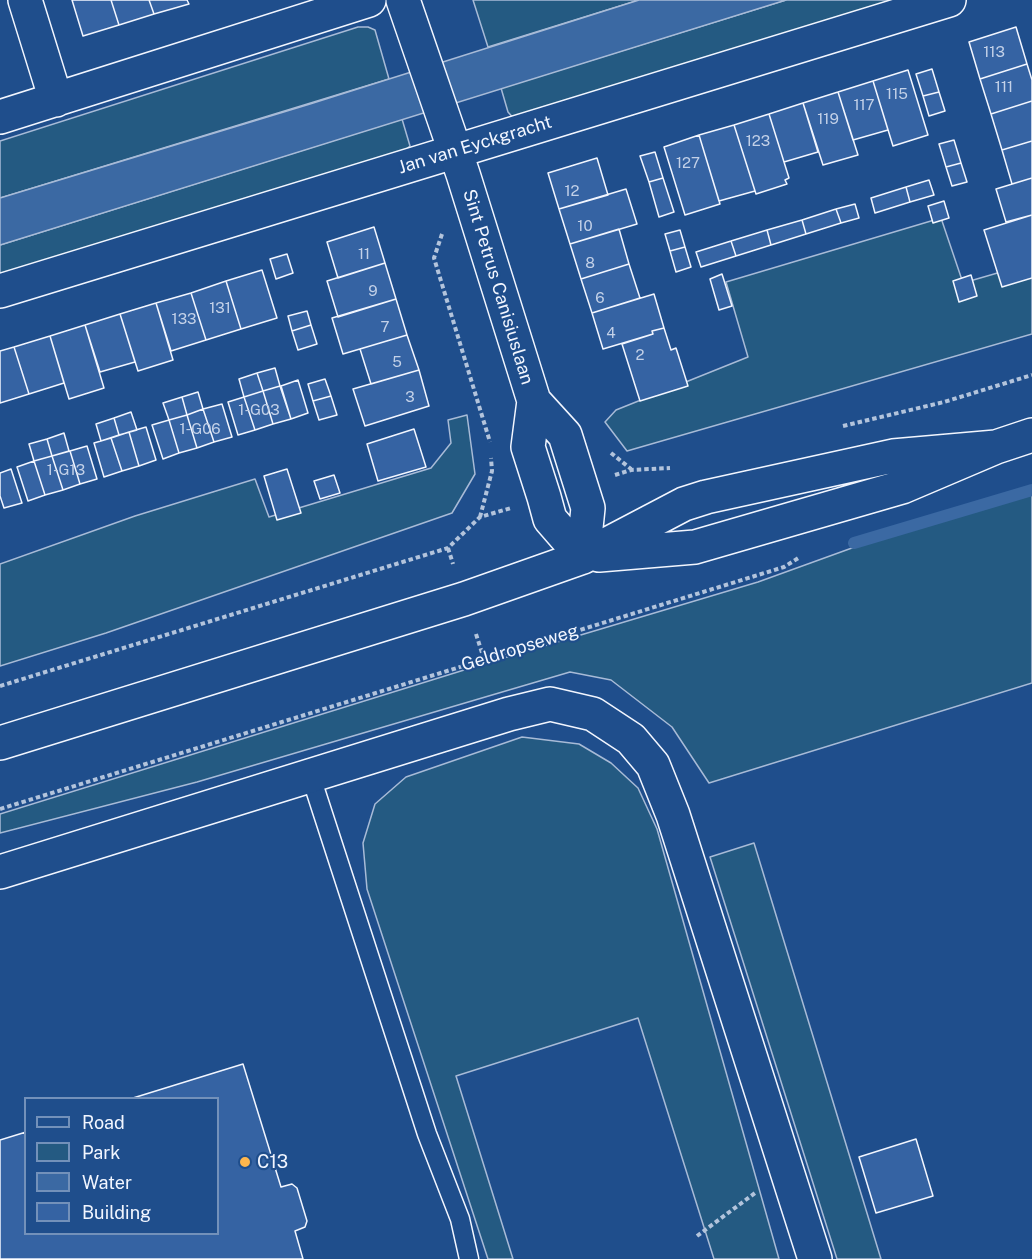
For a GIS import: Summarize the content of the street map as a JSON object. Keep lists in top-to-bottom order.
{
  "streets": {
    "street": ["Jan van Eyckgracht", "Sint Petrus Canisiuslaan"],
    "path": ["Geldropseweg"]
  },
  "crossings": [
    ["Jan van Eyckgracht", "Sint Petrus Canisiuslaan"]
  ],
  "places": ["C13"],
  "house_numbers": [
    "113",
    "111",
    "115",
    "117",
    "119",
    "123",
    "127",
    "12",
    "10",
    "11",
    "8",
    "9",
    "6",
    "131",
    "133",
    "7",
    "4",
    "2",
    "5",
    "3",
    "1-G03",
    "1-G06",
    "1-G13"
  ],
  "legend": [
    "Road",
    "Park",
    "Water",
    "Building"
  ]
}
